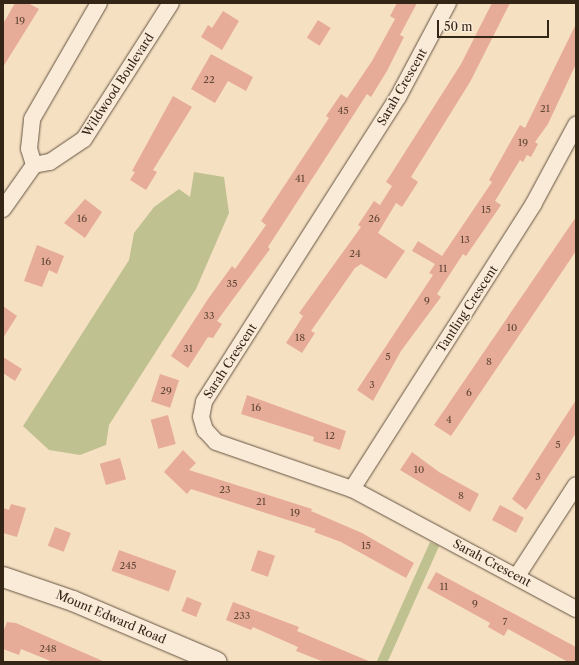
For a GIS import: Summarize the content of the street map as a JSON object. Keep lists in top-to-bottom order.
{
  "streets": {
    "street": [
      "Wildwood Boulevard",
      "Sarah Crescent",
      "Tantling Crescent",
      "Mount Edward Road"
    ]
  },
  "crossings": [
    ["Sarah Crescent", "Tantling Crescent"]
  ],
  "house_numbers": [
    "19",
    "22",
    "21",
    "45",
    "19",
    "41",
    "15",
    "16",
    "26",
    "13",
    "24",
    "16",
    "11",
    "35",
    "9",
    "33",
    "10",
    "18",
    "31",
    "5",
    "8",
    "3",
    "29",
    "6",
    "16",
    "4",
    "12",
    "5",
    "10",
    "3",
    "23",
    "8",
    "21",
    "19",
    "15",
    "245",
    "11",
    "9",
    "233",
    "7",
    "248"
  ],
  "scale_bar": "50 m"
}
